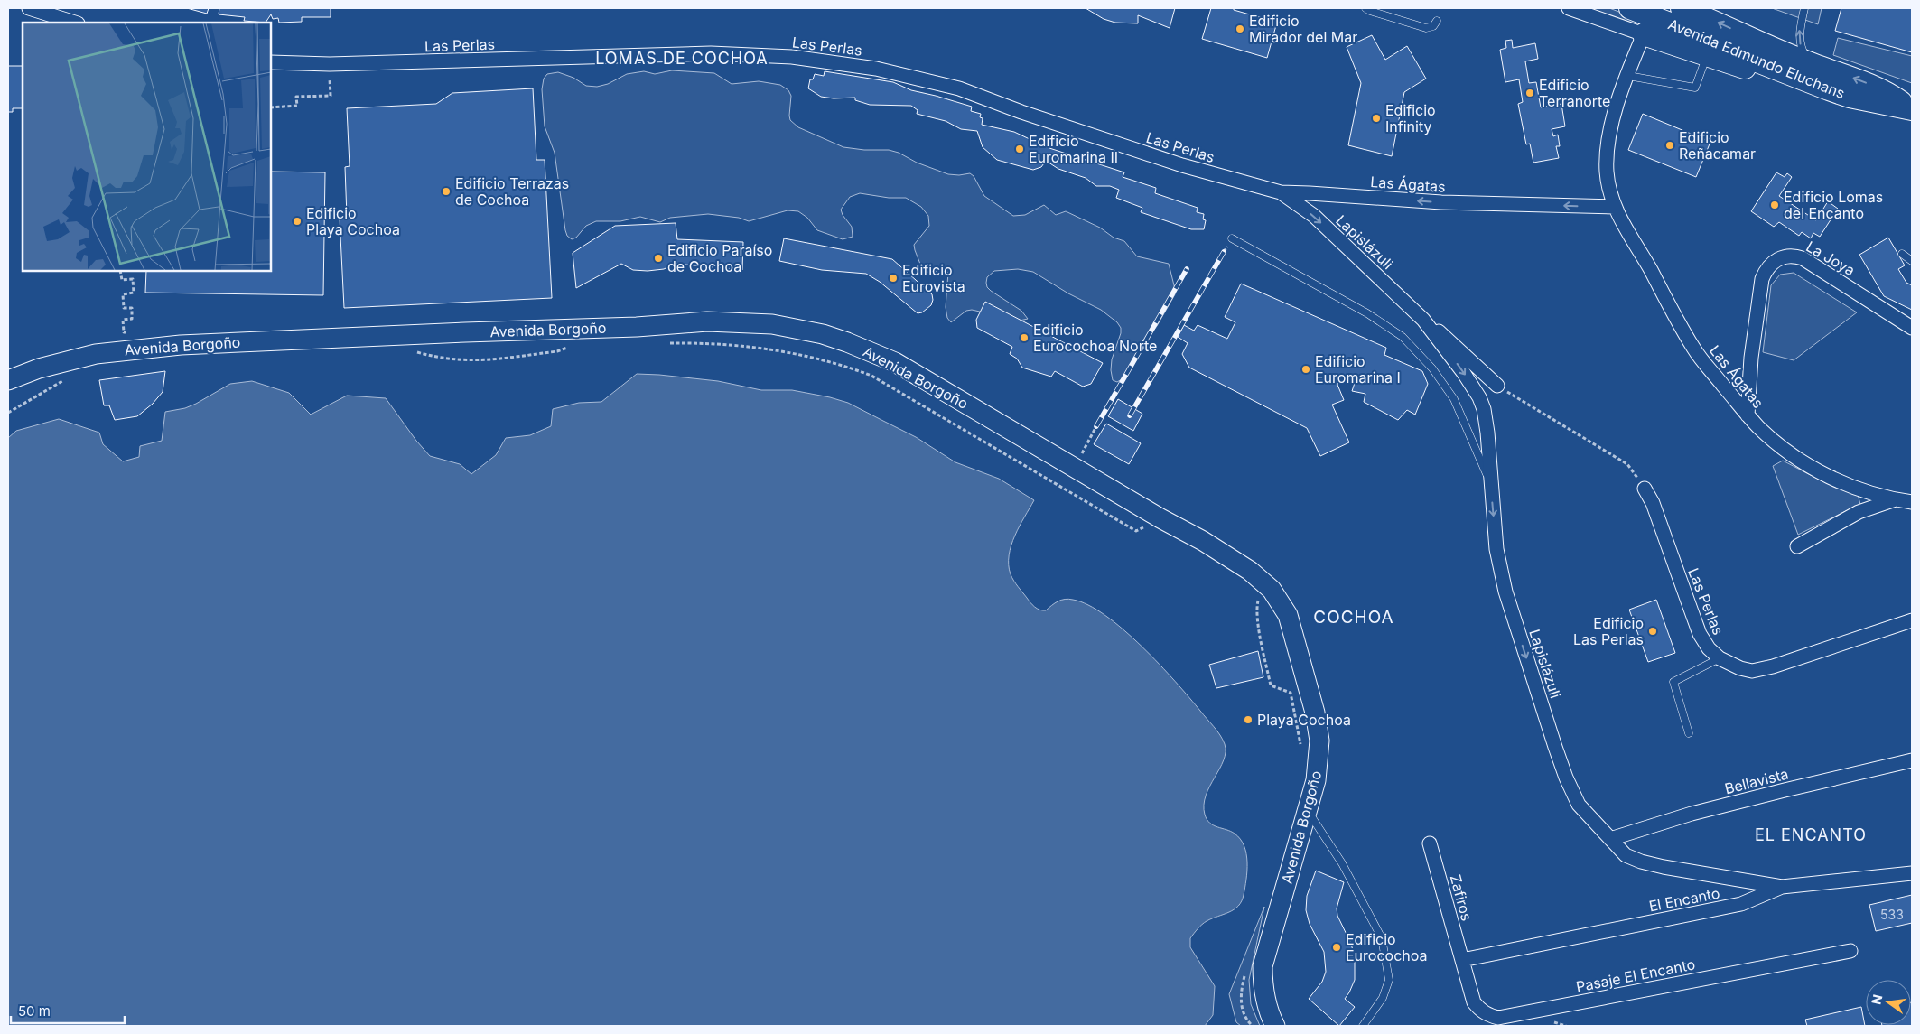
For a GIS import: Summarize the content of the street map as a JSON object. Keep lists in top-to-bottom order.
{
  "streets": {
    "main road": ["Avenida Edmundo Eluchans", "Avenida Borgoño"],
    "street": [
      "Las Perlas",
      "Las Ágatas",
      "Lapislázuli",
      "La Joya",
      "Bellavista",
      "Zafiros",
      "El Encanto",
      "Pasaje El Encanto"
    ]
  },
  "crossings": [
    ["Las Perlas", "Las Ágatas"],
    ["Las Perlas", "Lapislázuli"],
    ["Avenida Edmundo Eluchans", "Las Ágatas"],
    ["Las Ágatas", "Lapislázuli"],
    ["Las Ágatas", "La Joya"],
    ["Lapislázuli", "Bellavista"],
    ["Lapislázuli", "El Encanto"],
    ["Zafiros", "El Encanto"],
    ["Zafiros", "Pasaje El Encanto"],
    ["El Encanto", "Pasaje El Encanto"]
  ],
  "one_way": ["Lapislázuli"],
  "districts": ["LOMAS DE COCHOA", "COCHOA", "EL ENCANTO"],
  "places": [
    "Edificio Mirador del Mar",
    "Edificio Terranorte",
    "Edificio Infinity",
    "Edificio Reñacamar",
    "Edificio Euromarina II",
    "Edificio Terrazas de Cochoa",
    "Edificio Lomas del Encanto",
    "Edificio Playa Cochoa",
    "Edificio Paraíso de Cochoa",
    "Edificio Eurovista",
    "Edificio Eurocochoa Norte",
    "Edificio Euromarina I",
    "Edificio Las Perlas",
    "Playa Cochoa",
    "Edificio Eurocochoa"
  ],
  "house_numbers": ["533"],
  "scale_bar": "50 m",
  "north": "left"
}
